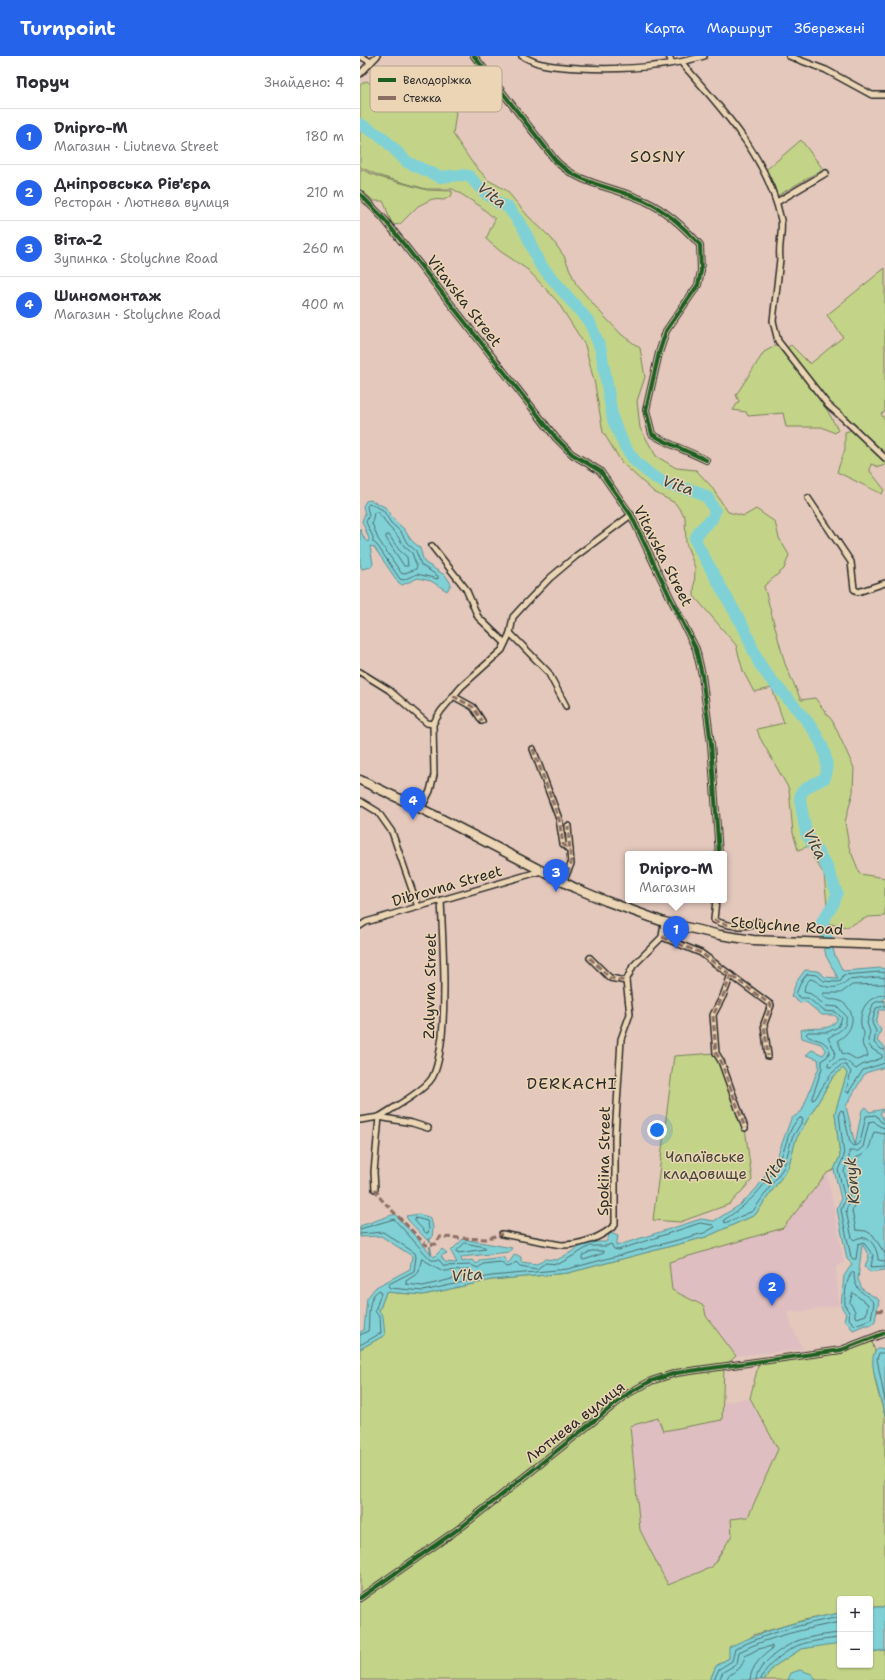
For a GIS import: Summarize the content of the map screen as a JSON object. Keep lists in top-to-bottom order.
{
  "streets": {
    "main road": ["Stolychne Road"],
    "street": [
      "Vitavska Street",
      "Dibrovna Street",
      "Zalyvna Street",
      "Spokiina Street",
      "Лютнева вулиця"
    ]
  },
  "crossings": [
    ["Dibrovna Street", "Stolychne Road"],
    ["Dibrovna Street", "Zalyvna Street"]
  ],
  "districts": ["SOSNY", "DERKACHI"],
  "water": ["Vita", "Konyk"],
  "parks": ["Чапаївське кладовище"],
  "legend": ["Велодоріжка", "Стежка"],
  "page": {
    "header": "Turnpoint",
    "nav": ["Карта", "Маршрут", "Збережені"],
    "heading": ["Поруч", "Знайдено: 4"],
    "list": [
      {
        "mark": "1",
        "name": "Dnipro-M",
        "note": "Магазин · Liutneva Street",
        "value": "180 m"
      },
      {
        "mark": "2",
        "name": "Дніпровська Рів'єра",
        "note": "Ресторан · Лютнева вулиця",
        "value": "210 m"
      },
      {
        "mark": "3",
        "name": "Віта-2",
        "note": "Зупинка · Stolychne Road",
        "value": "260 m"
      },
      {
        "mark": "4",
        "name": "Шиномонтаж",
        "note": "Магазин · Stolychne Road",
        "value": "400 m"
      }
    ],
    "pins": [
      "4",
      "3",
      "1",
      "2"
    ],
    "popup": ["Dnipro-M", "Магазин"],
    "map_buttons": ["+", "−"]
  }
}
